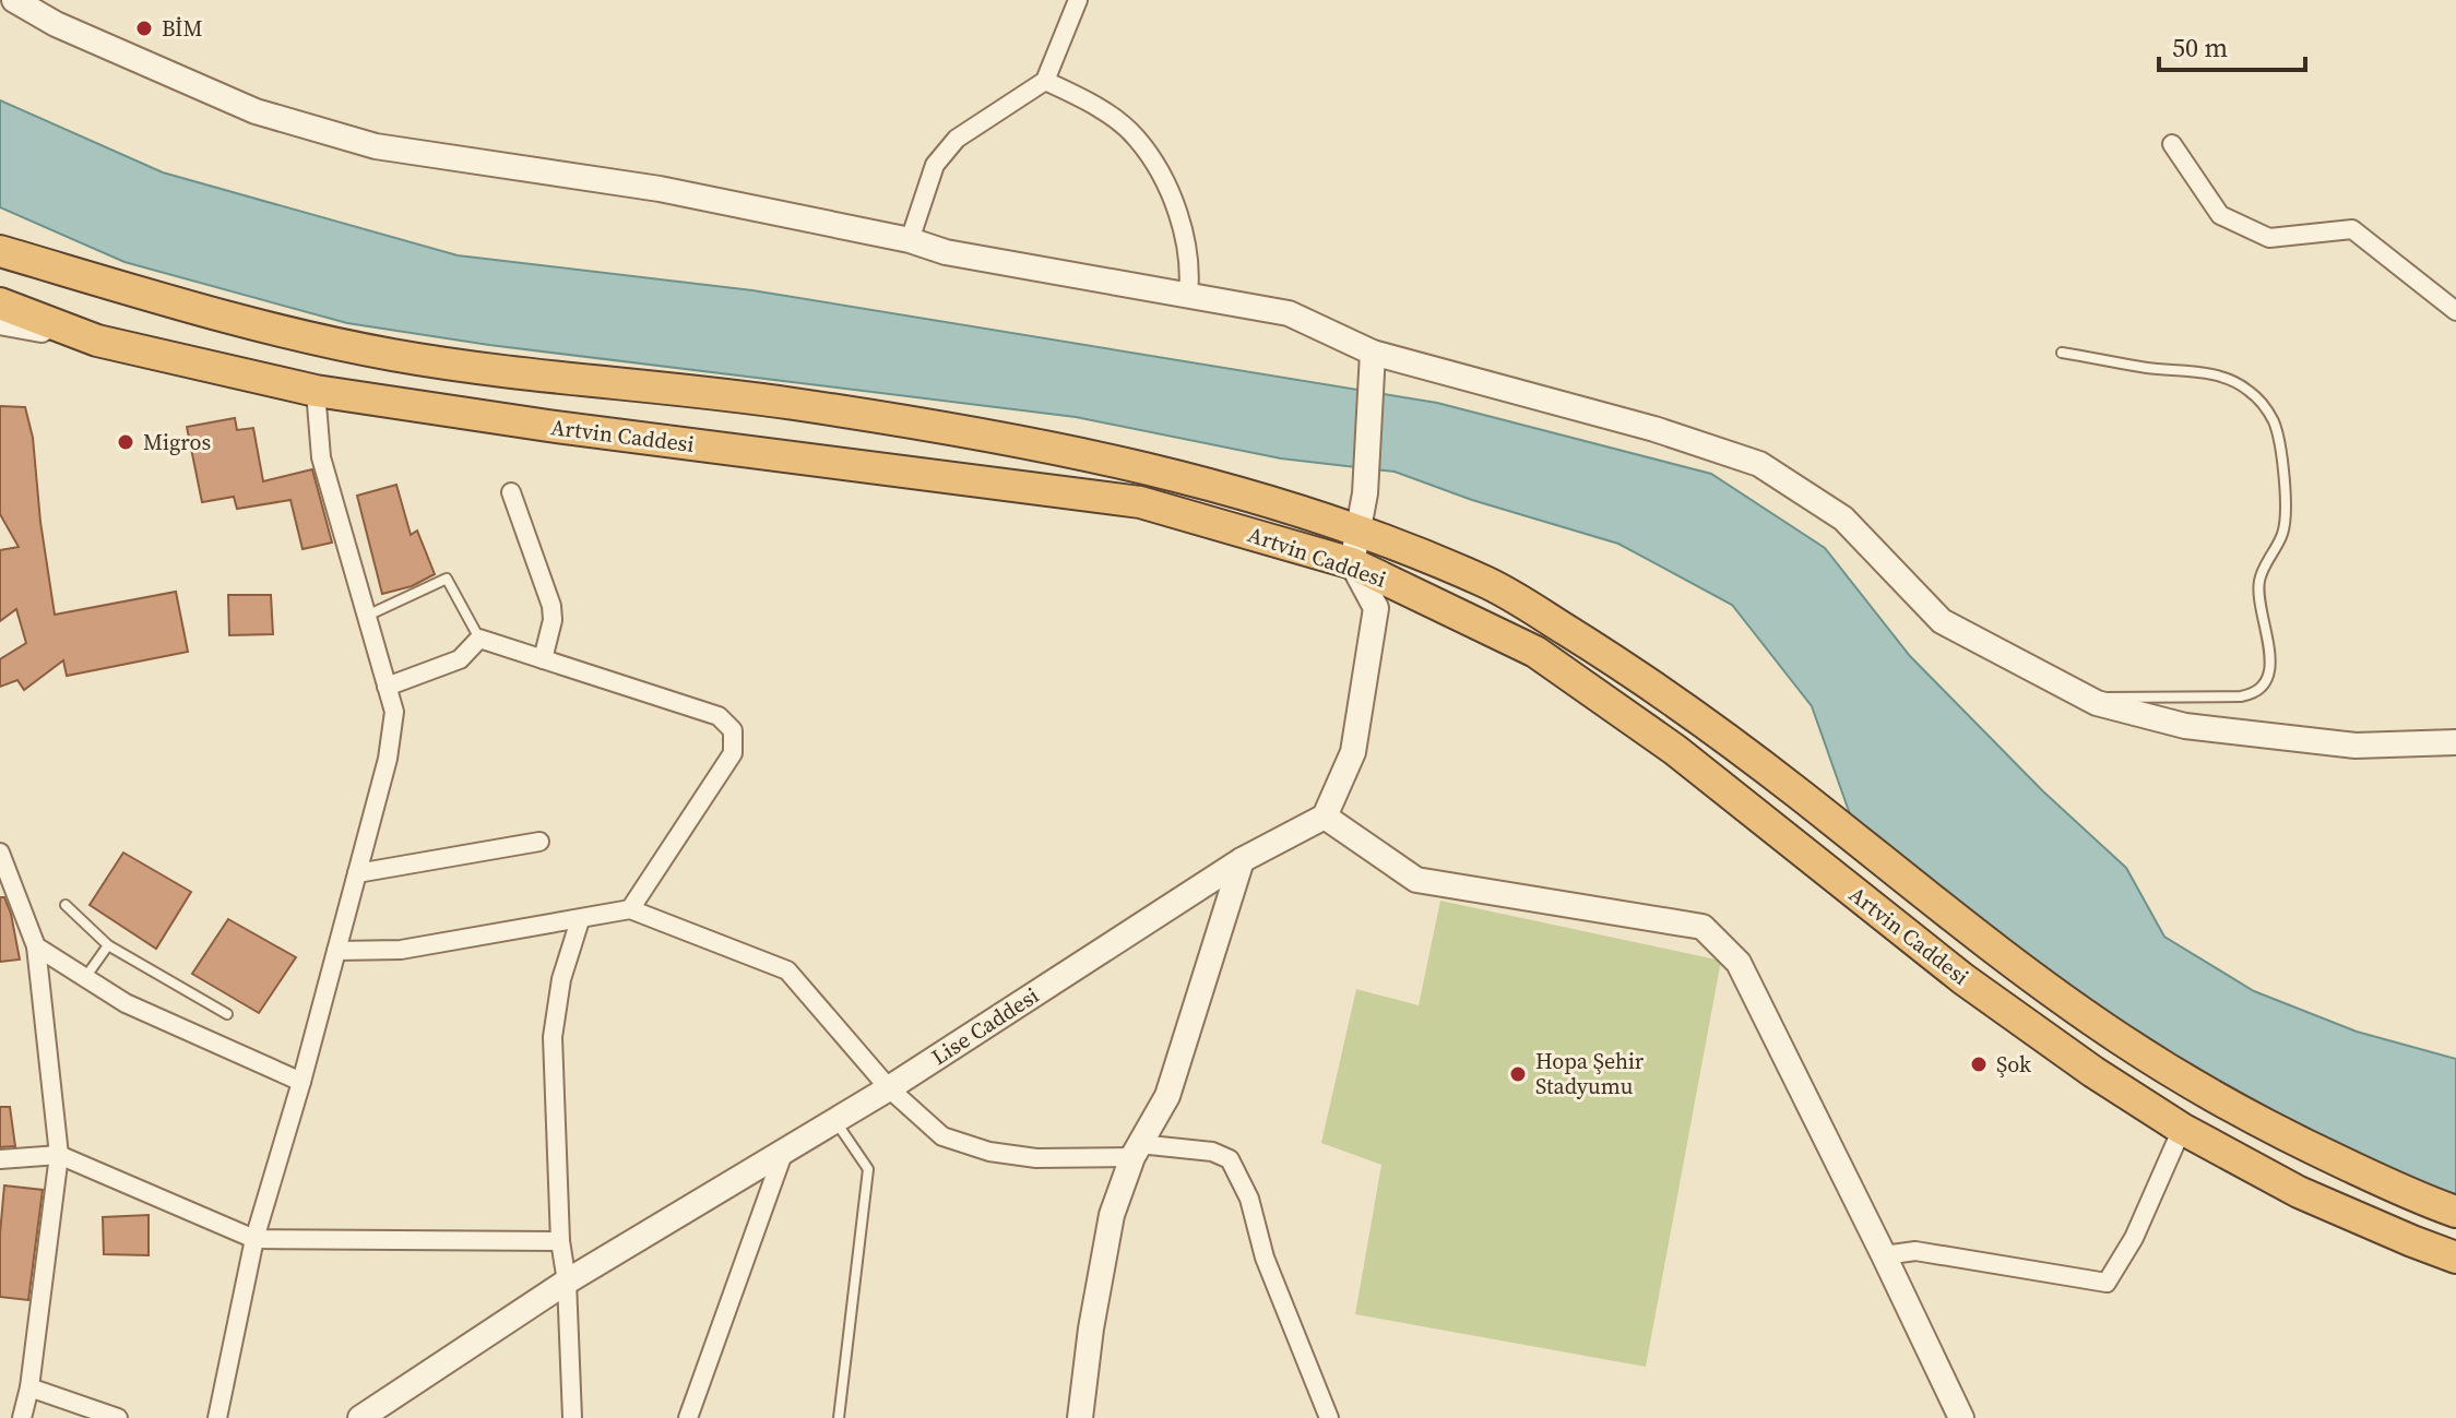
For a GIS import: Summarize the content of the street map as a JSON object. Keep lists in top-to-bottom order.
{
  "streets": {
    "highway": ["Artvin Caddesi"],
    "street": ["Lise Caddesi"]
  },
  "places": [
    "BİM",
    "Migros",
    "Şok",
    "Hopa Şehir Stadyumu"
  ],
  "scale_bar": "50 m"
}
